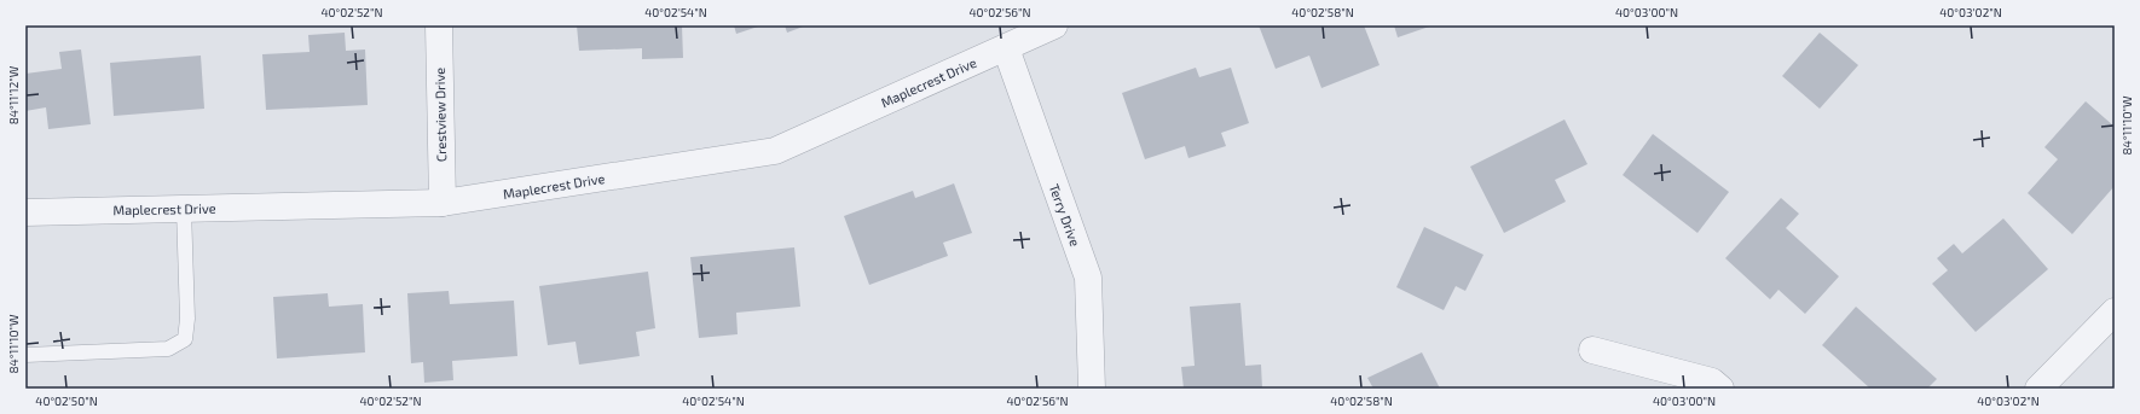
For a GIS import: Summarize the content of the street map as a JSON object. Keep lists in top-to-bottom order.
{
  "streets": {
    "street": ["Maplecrest Drive", "Crestview Drive", "Terry Drive"]
  },
  "crossings": [
    ["Maplecrest Drive", "Crestview Drive"],
    ["Maplecrest Drive", "Terry Drive"]
  ],
  "coordinates": [
    "40°02'52\"N",
    "40°02'54\"N",
    "40°02'56\"N",
    "40°02'58\"N",
    "40°03'00\"N",
    "40°03'02\"N",
    "84°11'12\"W",
    "84°11'10\"W",
    "40°02'50\"N"
  ]
}
